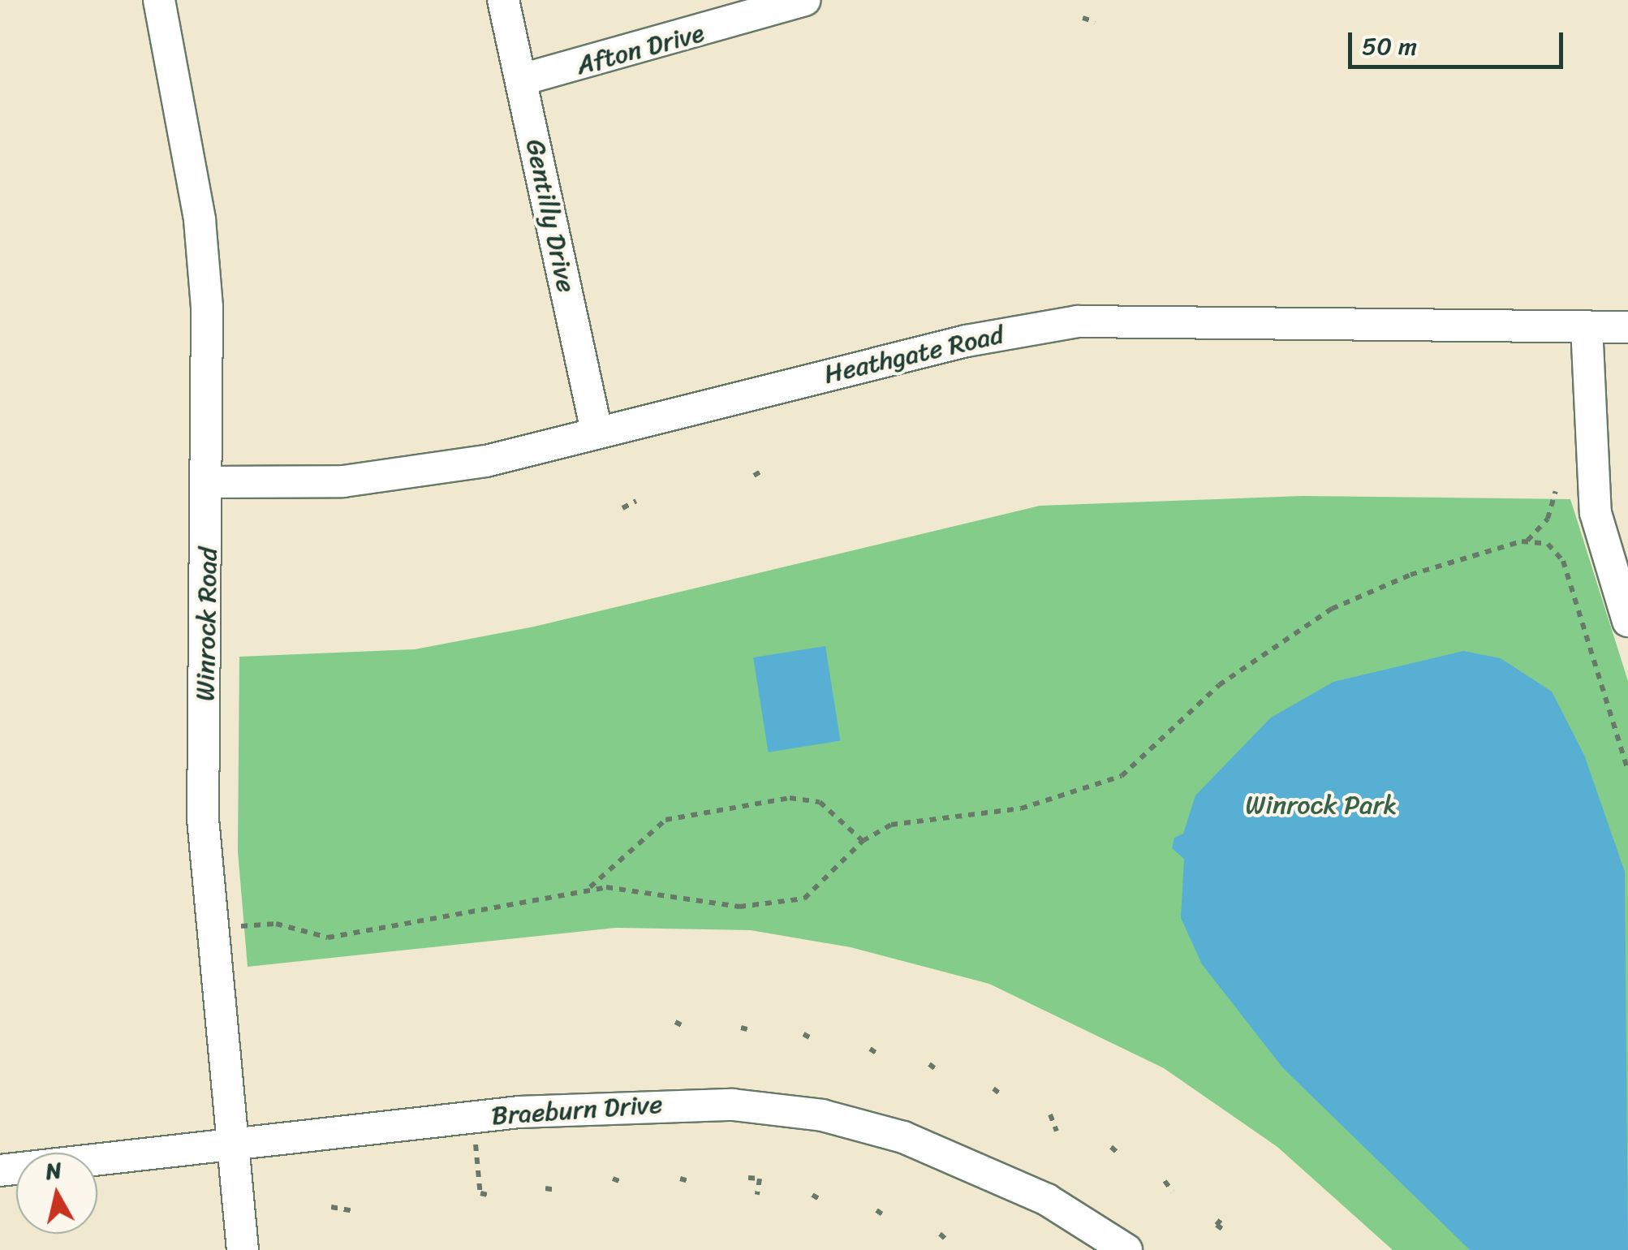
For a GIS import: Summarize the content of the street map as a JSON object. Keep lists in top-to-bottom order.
{
  "streets": {
    "street": [
      "Afton Drive",
      "Gentilly Drive",
      "Heathgate Road",
      "Winrock Road",
      "Braeburn Drive"
    ]
  },
  "crossings": [
    ["Afton Drive", "Gentilly Drive"],
    ["Gentilly Drive", "Heathgate Road"],
    ["Heathgate Road", "Winrock Road"],
    ["Winrock Road", "Braeburn Drive"]
  ],
  "parks": ["Winrock Park"],
  "scale_bar": "50 m",
  "north": "top"
}
